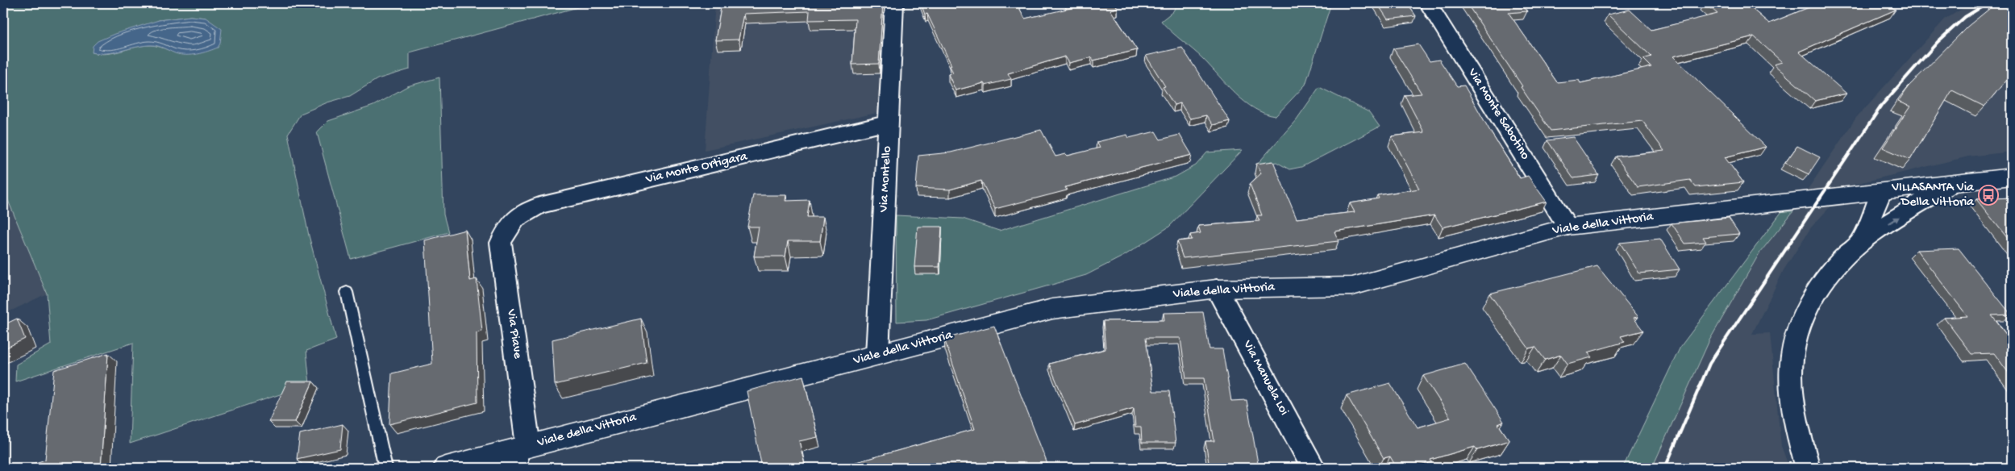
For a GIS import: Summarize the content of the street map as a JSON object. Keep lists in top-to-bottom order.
{
  "streets": {
    "street": [
      "Via Monte Sabotino",
      "Via Monte Ortigara",
      "Via Montello",
      "Viale della Vittoria",
      "Via Piave",
      "Via Manuela Loi"
    ]
  },
  "crossings": [
    ["Via Monte Sabotino", "Viale della Vittoria"],
    ["Via Monte Ortigara", "Via Montello"],
    ["Via Monte Ortigara", "Via Piave"],
    ["Via Montello", "Viale della Vittoria"],
    ["Viale della Vittoria", "Via Piave"],
    ["Viale della Vittoria", "Via Manuela Loi"]
  ],
  "places": {
    "bus stop": ["VILLASANTA Via Della Vittoria"]
  }
}
